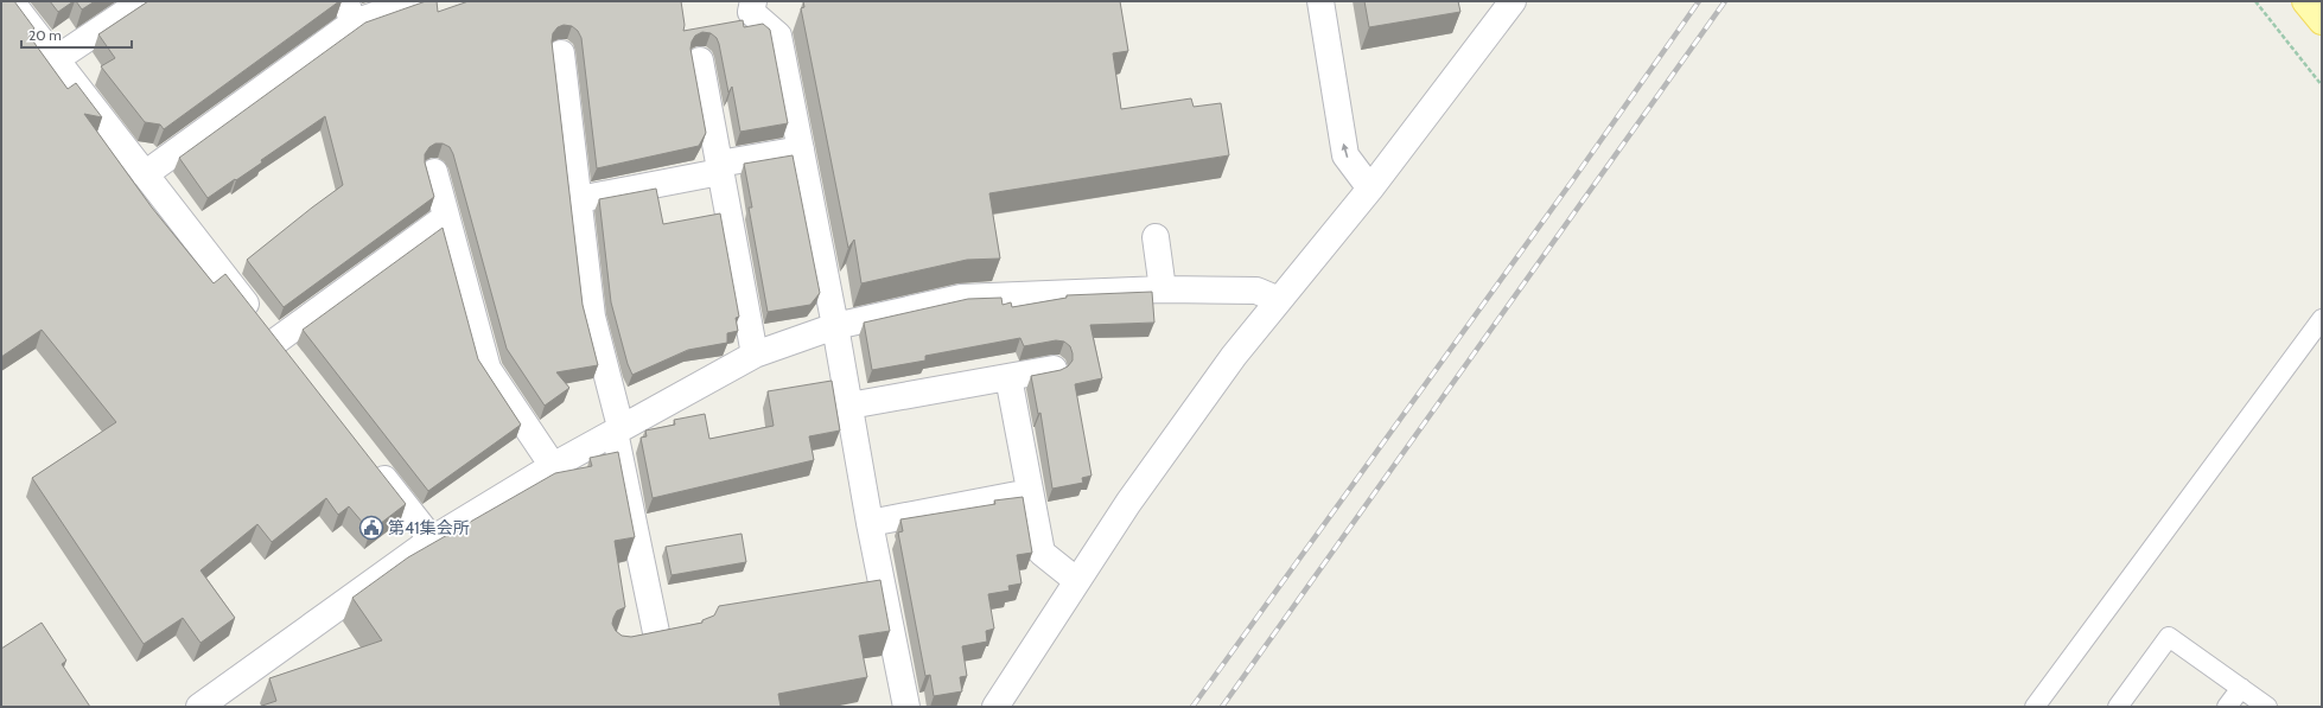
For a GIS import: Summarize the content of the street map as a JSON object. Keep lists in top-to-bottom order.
{
  "places": {
    "public building": ["第41集会所"]
  },
  "scale_bar": "20 m"
}
